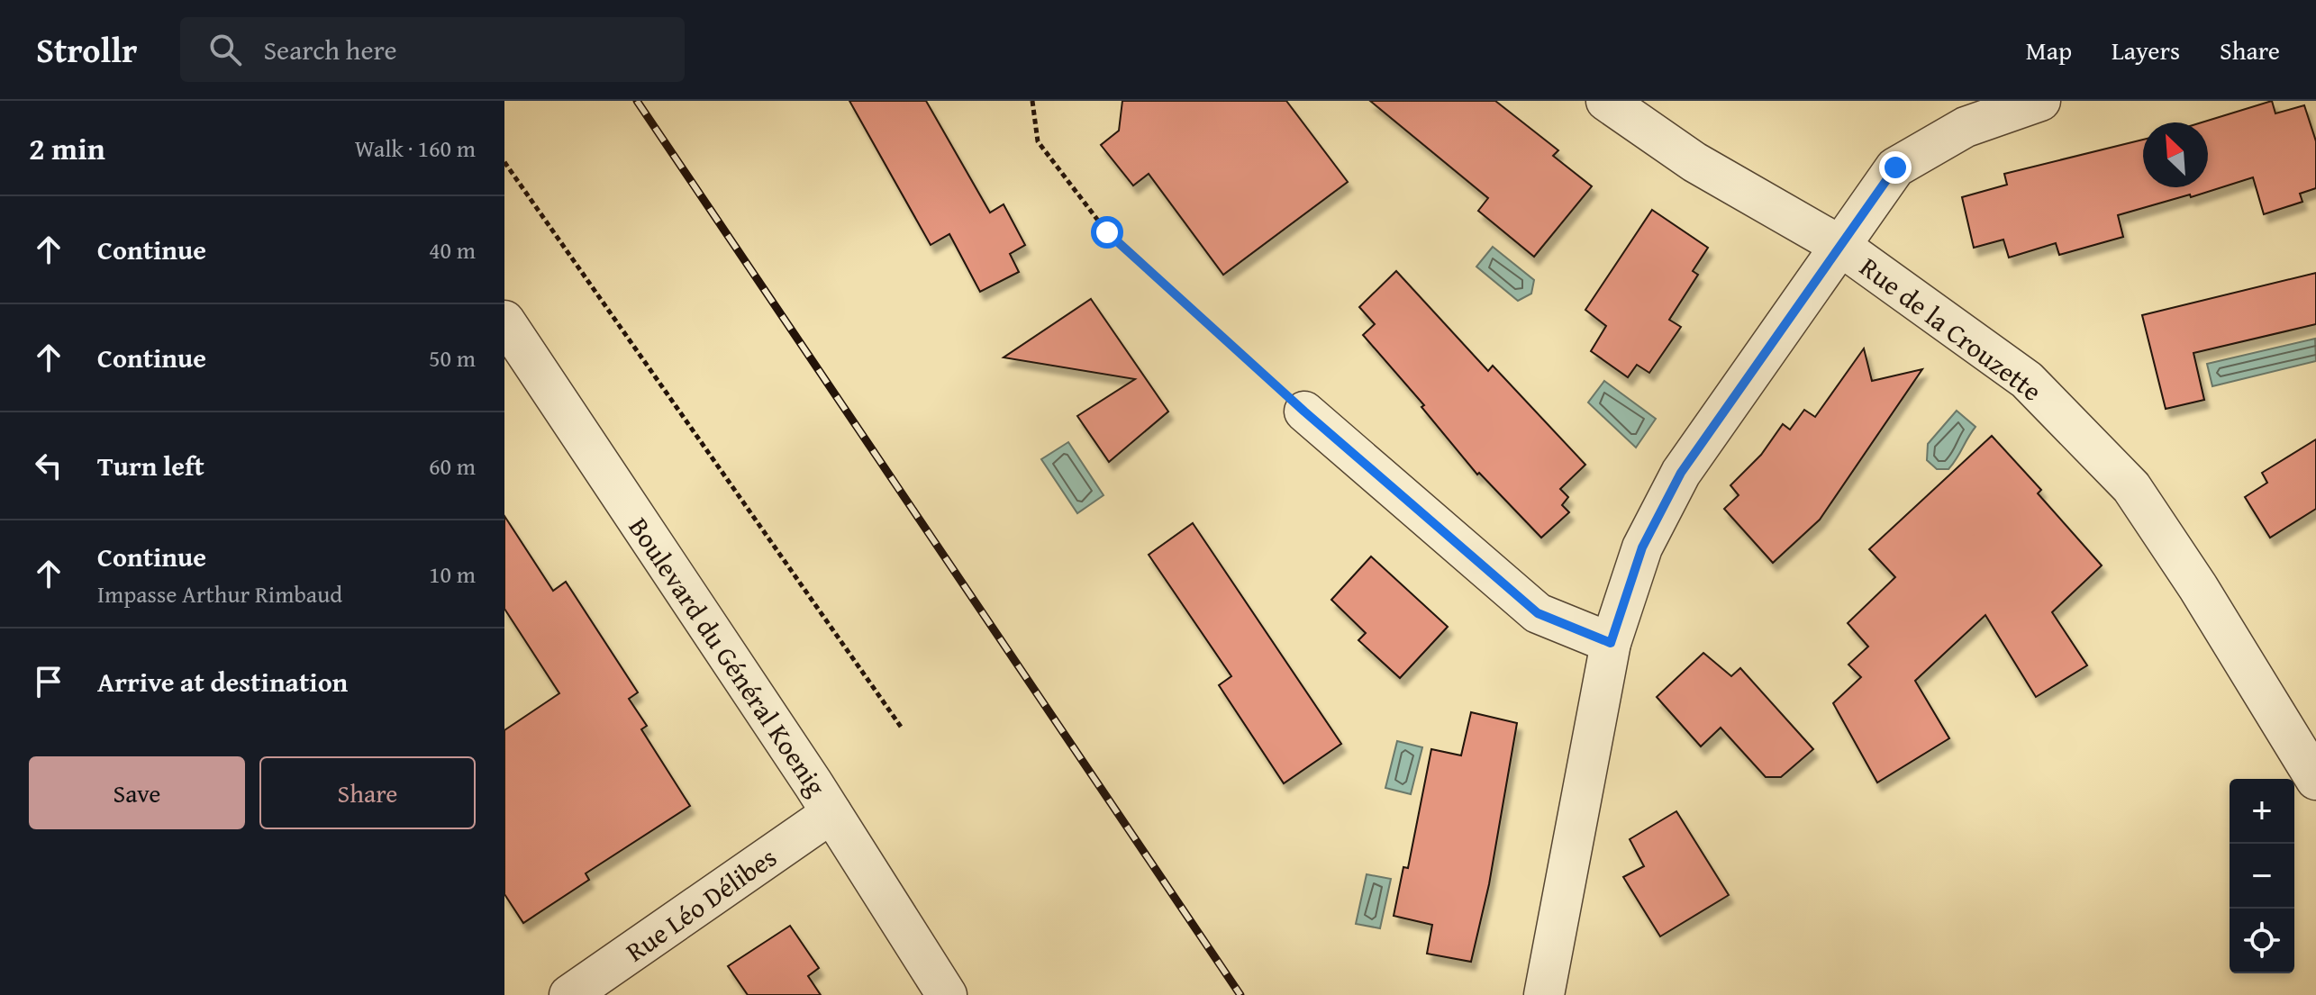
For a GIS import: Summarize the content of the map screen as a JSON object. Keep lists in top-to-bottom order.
{
  "streets": {
    "street": ["Rue de la Crouzette", "Boulevard du Général Koenig", "Rue Léo Délibes"]
  },
  "crossings": [
    ["Boulevard du Général Koenig", "Rue Léo Délibes"]
  ],
  "north": "top left",
  "page": {
    "header": "Strollr",
    "search": "Search here",
    "nav": ["Map", "Layers", "Share"],
    "heading": ["2 min", "Walk · 160 m"],
    "list": [
      ["Continue", "40 m"],
      ["Continue", "50 m"],
      ["Turn left", "60 m"],
      ["Continue", "Impasse Arthur Rimbaud", "10 m"],
      "Arrive at destination"
    ],
    "buttons": ["Save", "Share"],
    "map_buttons": ["+", "−"]
  }
}
